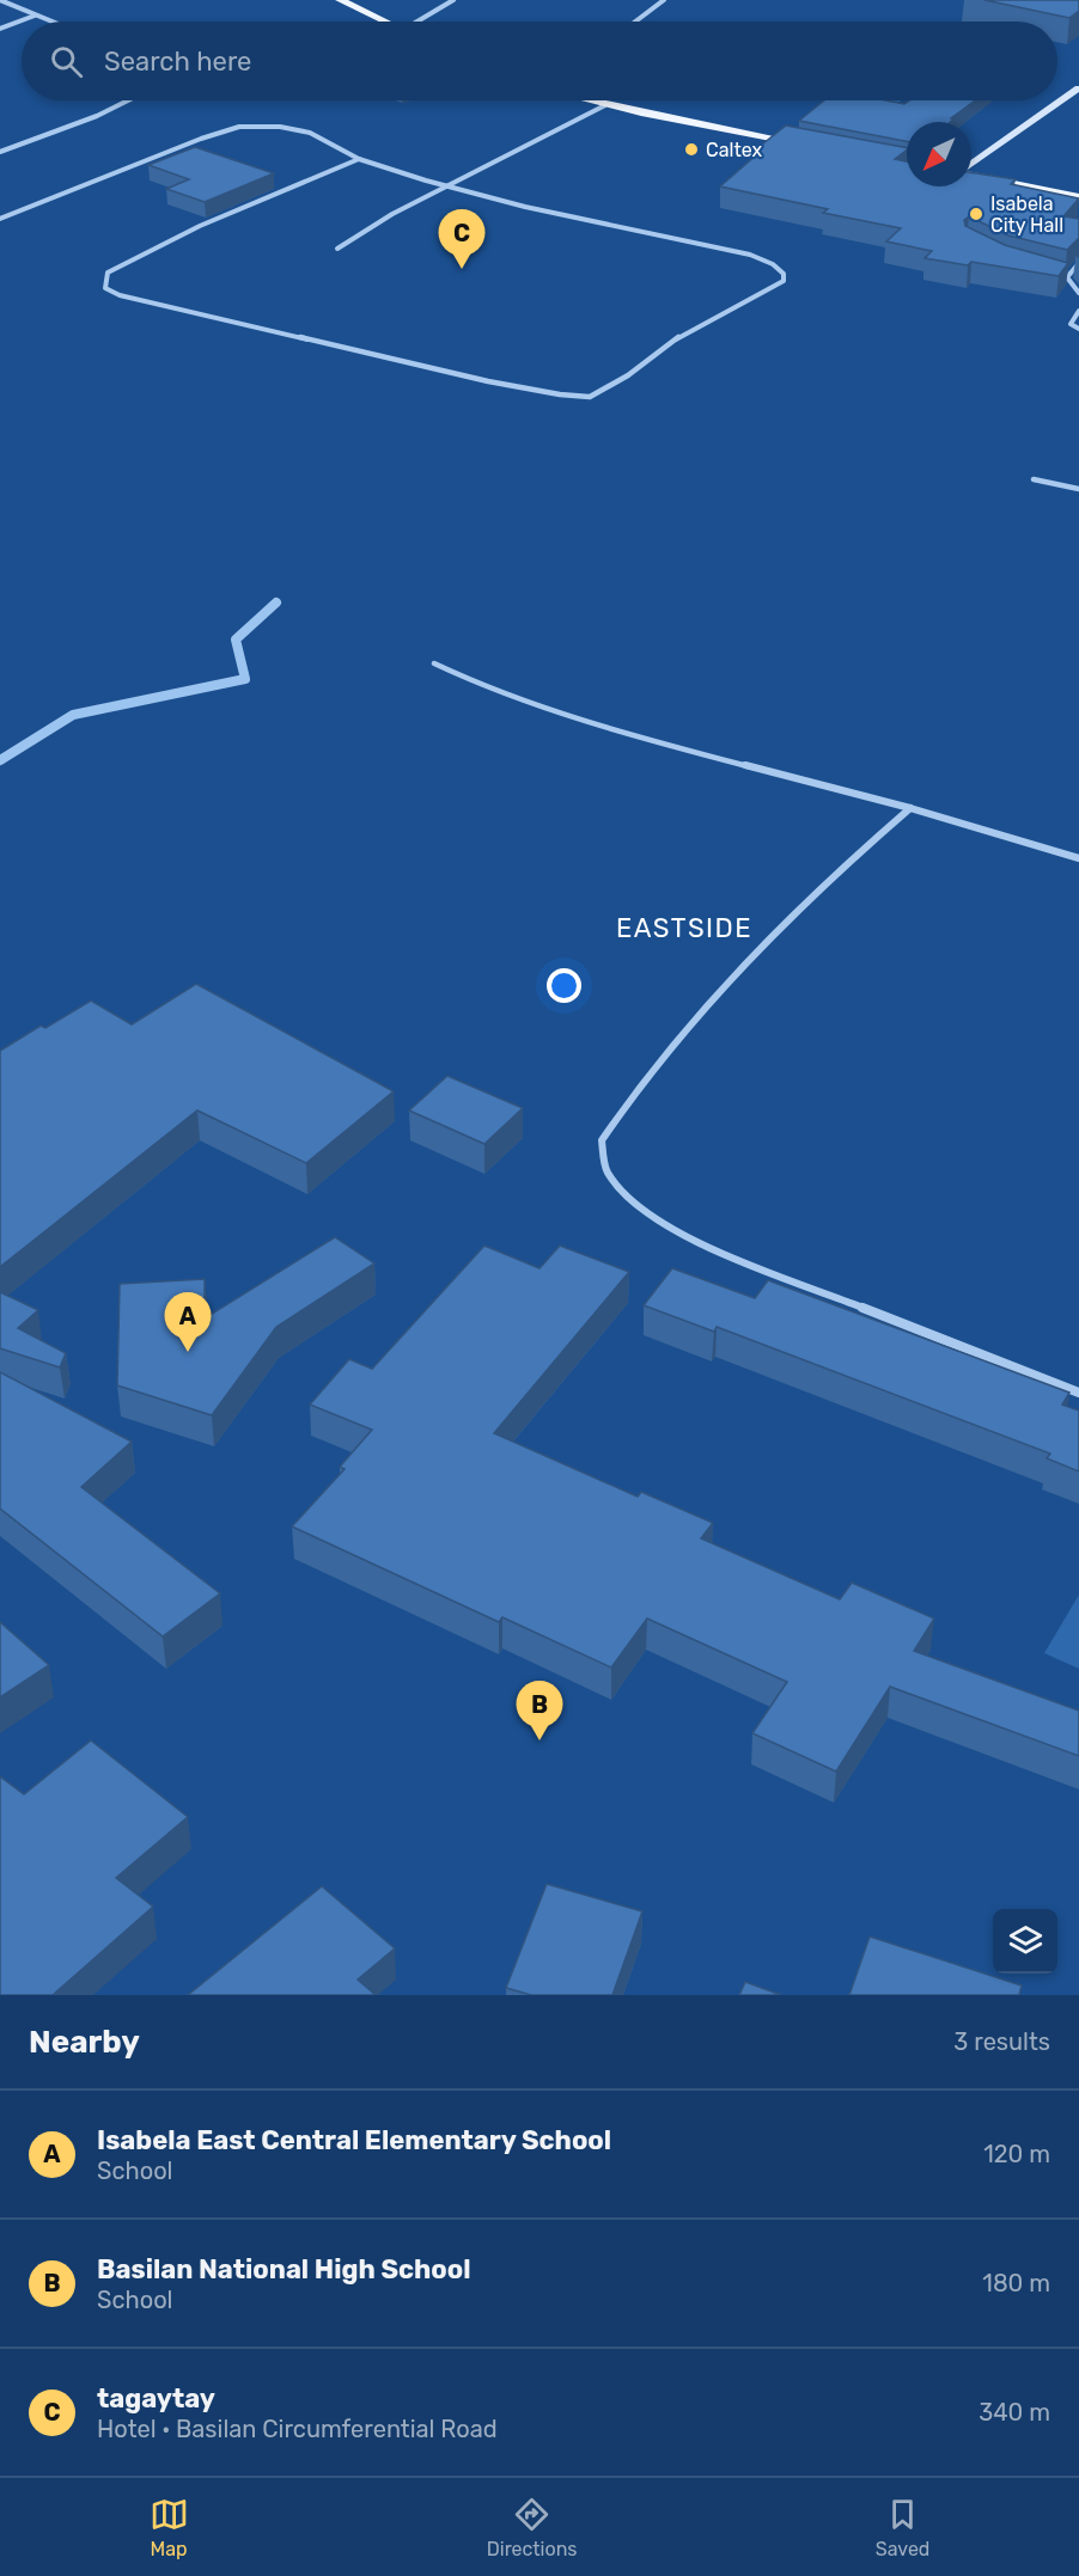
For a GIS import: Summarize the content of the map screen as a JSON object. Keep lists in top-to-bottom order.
{
  "districts": ["EASTSIDE"],
  "places": ["Caltex", "Isabela City Hall"],
  "north": "bottom left",
  "page": {
    "search": "Search here",
    "pins": ["C", "A", "B"],
    "heading": ["Nearby", "3 results"],
    "list": [
      {
        "mark": "A",
        "name": "Isabela East Central Elementary School",
        "note": "School",
        "value": "120 m"
      },
      {
        "mark": "B",
        "name": "Basilan National High School",
        "note": "School",
        "value": "180 m"
      },
      {
        "mark": "C",
        "name": "tagaytay",
        "note": "Hotel · Basilan Circumferential Road",
        "value": "340 m"
      }
    ],
    "nav": ["Map", "Directions", "Saved"]
  }
}
